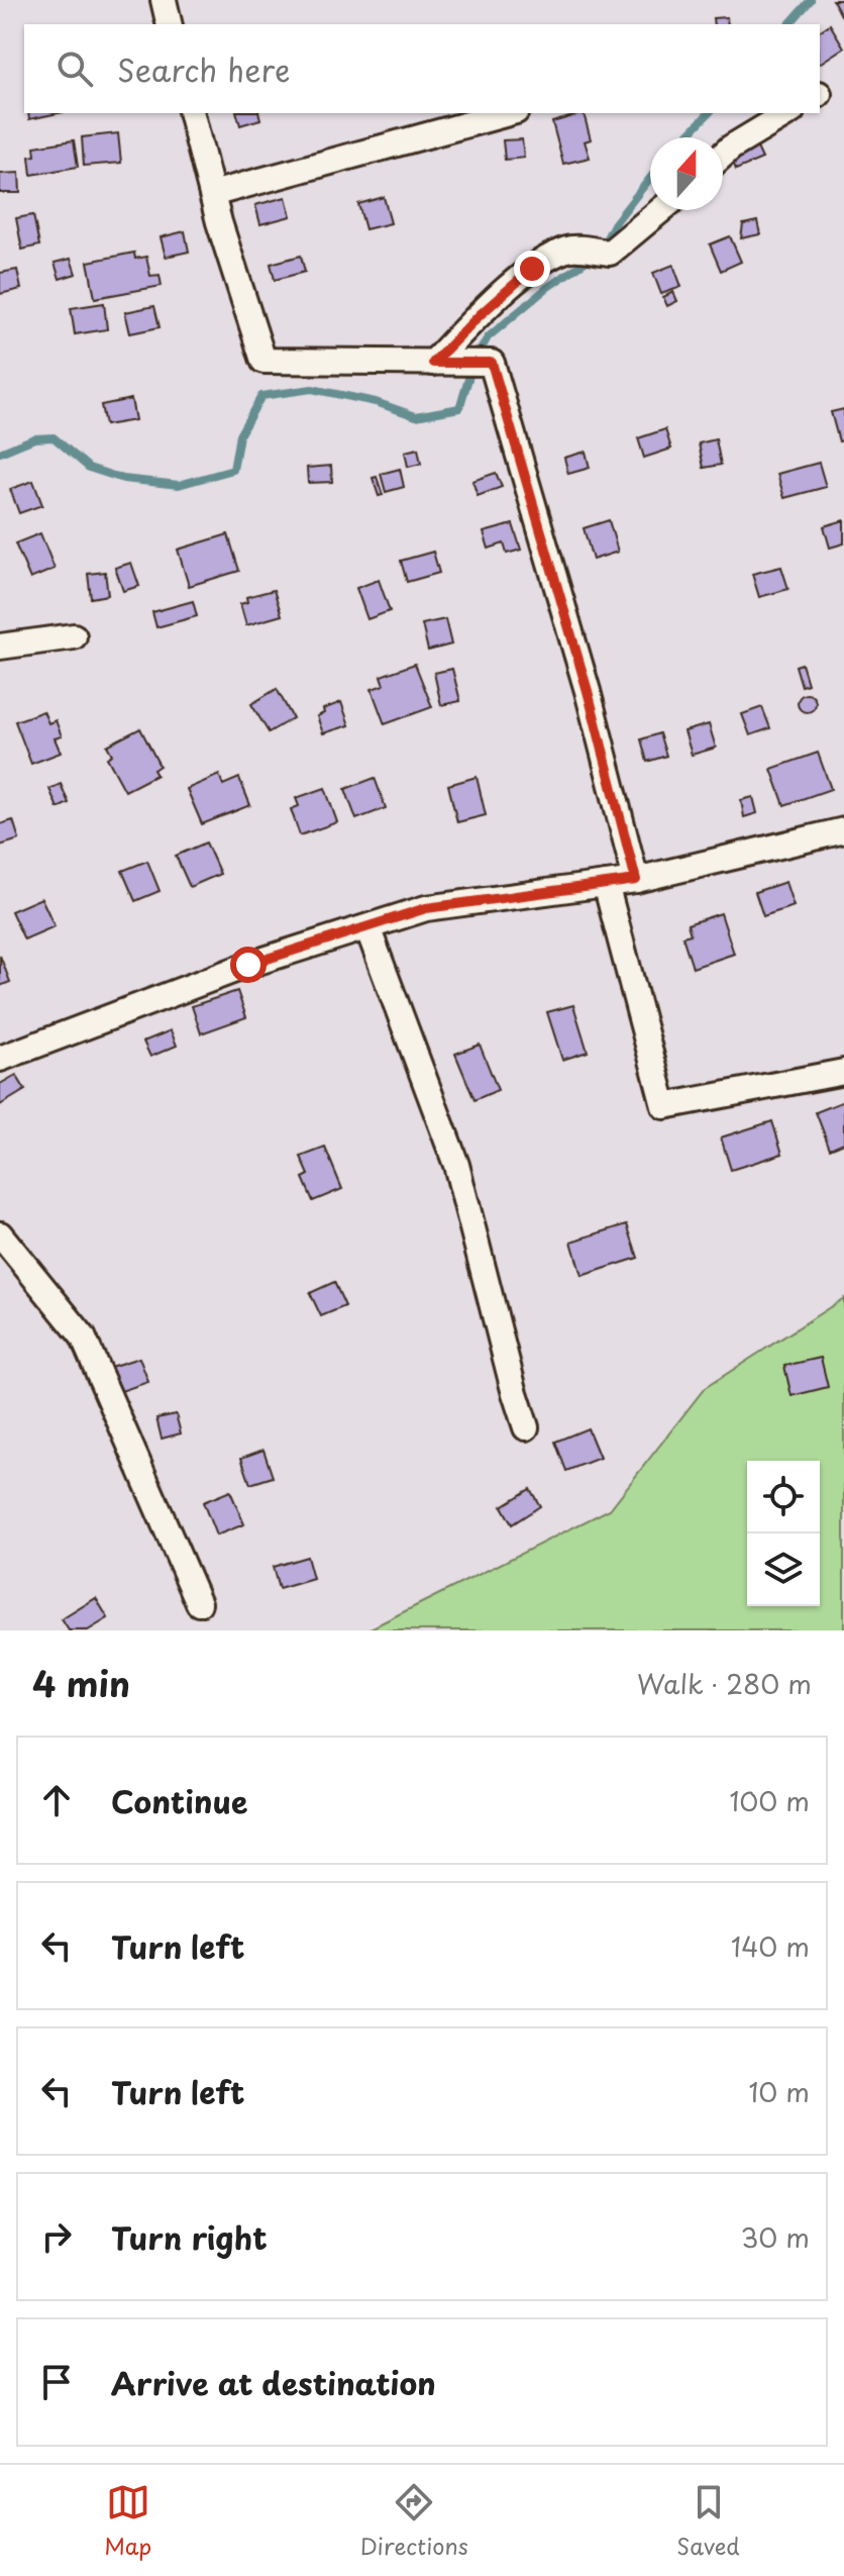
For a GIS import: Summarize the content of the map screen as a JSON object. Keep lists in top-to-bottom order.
{
  "north": "top",
  "page": {
    "search": "Search here",
    "heading": ["4 min", "Walk · 280 m"],
    "list": [
      ["Continue", "100 m"],
      ["Turn left", "140 m"],
      ["Turn left", "10 m"],
      ["Turn right", "30 m"],
      "Arrive at destination"
    ],
    "nav": ["Map", "Directions", "Saved"]
  }
}
